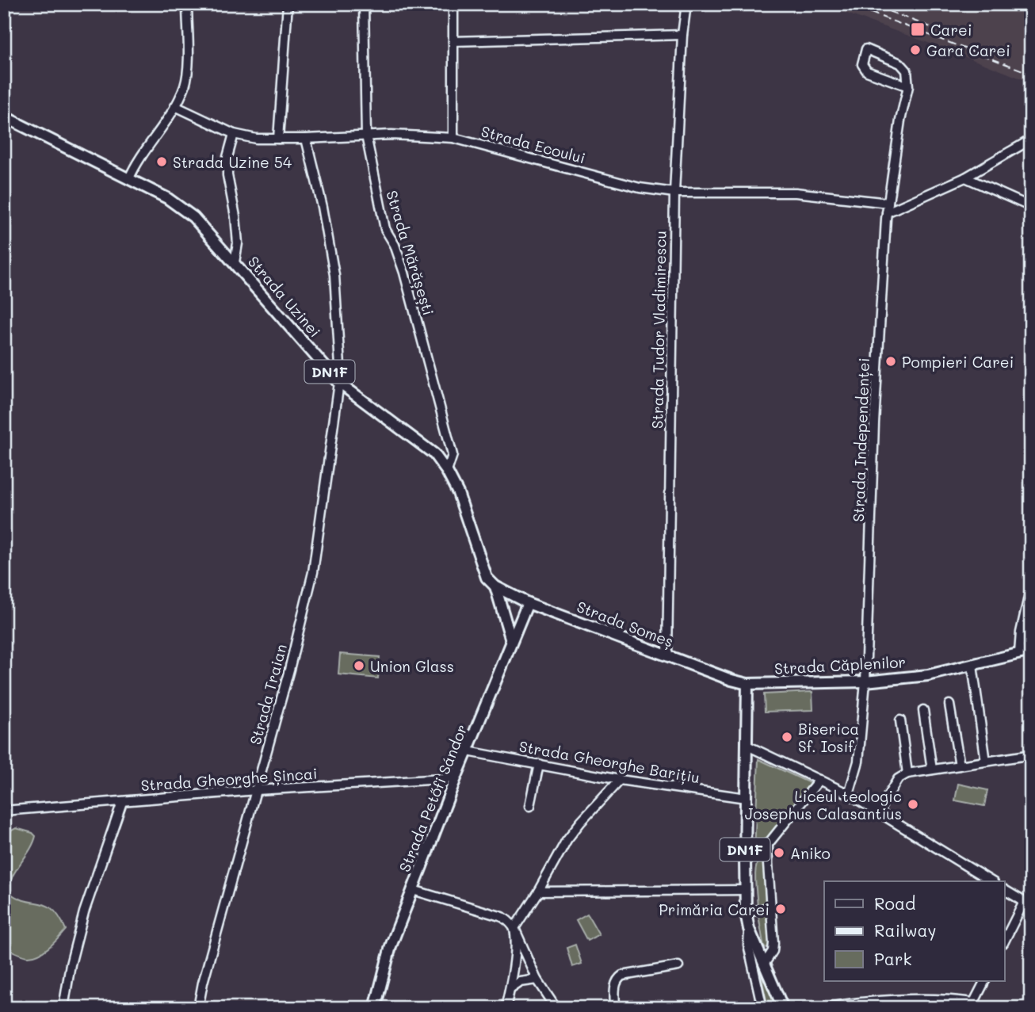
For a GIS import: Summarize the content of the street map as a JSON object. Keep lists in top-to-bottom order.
{
  "streets": {
    "main road": [
      "Strada Uzinei",
      "DN1F",
      "Strada Someș",
      "Strada Căplenilor",
      "Strada Petőfi Sándor"
    ],
    "street": [
      "Strada Ecoului",
      "Strada Mărășești",
      "Strada Tudor Vladimirescu",
      "Strada Independenței",
      "Strada Traian",
      "Strada Gheorghe Barițiu",
      "Strada Gheorghe Șincai"
    ]
  },
  "crossings": [
    ["Strada Ecoului", "Strada Mărășești"],
    ["Strada Ecoului", "Strada Tudor Vladimirescu"],
    ["Strada Ecoului", "Strada Independenței"],
    ["Strada Ecoului", "Strada Traian"],
    ["Strada Mărășești", "Strada Uzinei"],
    ["Strada Uzinei", "Strada Someș"],
    ["Strada Uzinei", "Strada Traian"],
    ["Strada Uzinei", "Strada Petőfi Sándor"],
    ["Strada Tudor Vladimirescu", "Strada Someș"],
    ["DN1F", "Strada Someș"],
    ["DN1F", "Strada Căplenilor"],
    ["DN1F", "Strada Gheorghe Barițiu"],
    ["Strada Independenței", "Strada Căplenilor"],
    ["Strada Someș", "Strada Căplenilor"],
    ["Strada Someș", "Strada Petőfi Sándor"],
    ["Strada Traian", "Strada Gheorghe Șincai"],
    ["Strada Gheorghe Barițiu", "Strada Petőfi Sándor"],
    ["Strada Gheorghe Șincai", "Strada Petőfi Sándor"]
  ],
  "places": {
    "transit": ["Carei"],
    "other": [
      "Gara Carei",
      "Strada Uzine 54",
      "Pompieri Carei",
      "Union Glass",
      "Biserica Sf. Iosif",
      "Liceul teologic Josephus Calasantius",
      "Aniko",
      "Primăria Carei"
    ]
  },
  "legend": ["Road", "Railway", "Park"]
}
